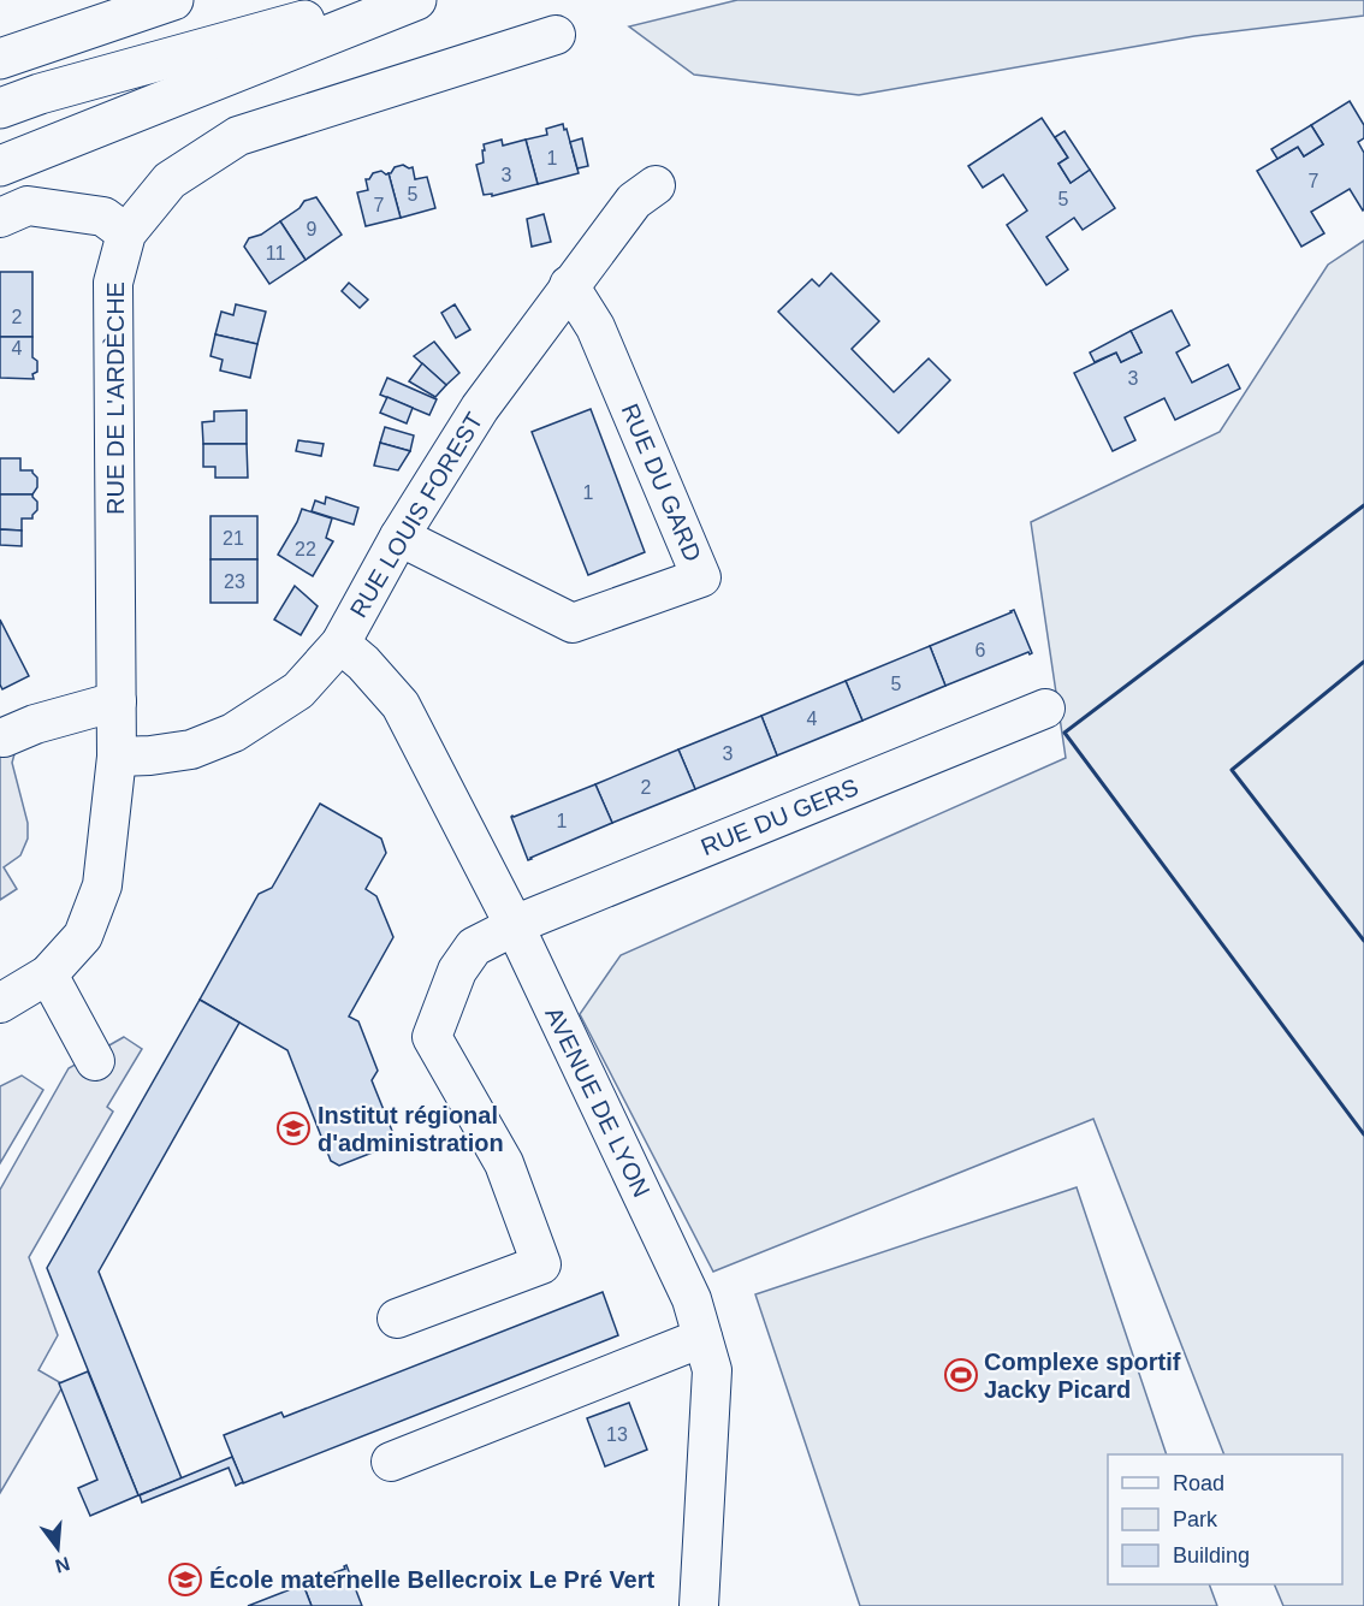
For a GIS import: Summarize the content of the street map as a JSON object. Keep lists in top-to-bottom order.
{
  "streets": {
    "street": [
      "RUE DE L'ARDÈCHE",
      "RUE DU GARD",
      "RUE LOUIS FOREST",
      "RUE DU GERS",
      "AVENUE DE LYON"
    ]
  },
  "crossings": [
    ["RUE DE L'ARDÈCHE", "RUE LOUIS FOREST"],
    ["RUE DU GARD", "RUE LOUIS FOREST"],
    ["RUE LOUIS FOREST", "AVENUE DE LYON"],
    ["RUE DU GERS", "AVENUE DE LYON"]
  ],
  "places": {
    "school or university": ["Institut régional d'administration", "École maternelle Bellecroix Le Pré Vert"],
    "sports": ["Complexe sportif Jacky Picard"]
  },
  "house_numbers": [
    "1",
    "3",
    "7",
    "5",
    "5",
    "7",
    "9",
    "11",
    "2",
    "4",
    "3",
    "1",
    "21",
    "22",
    "23",
    "6",
    "5",
    "4",
    "3",
    "2",
    "1",
    "13"
  ],
  "legend": ["Road", "Park", "Building"],
  "north": "bottom"
}
